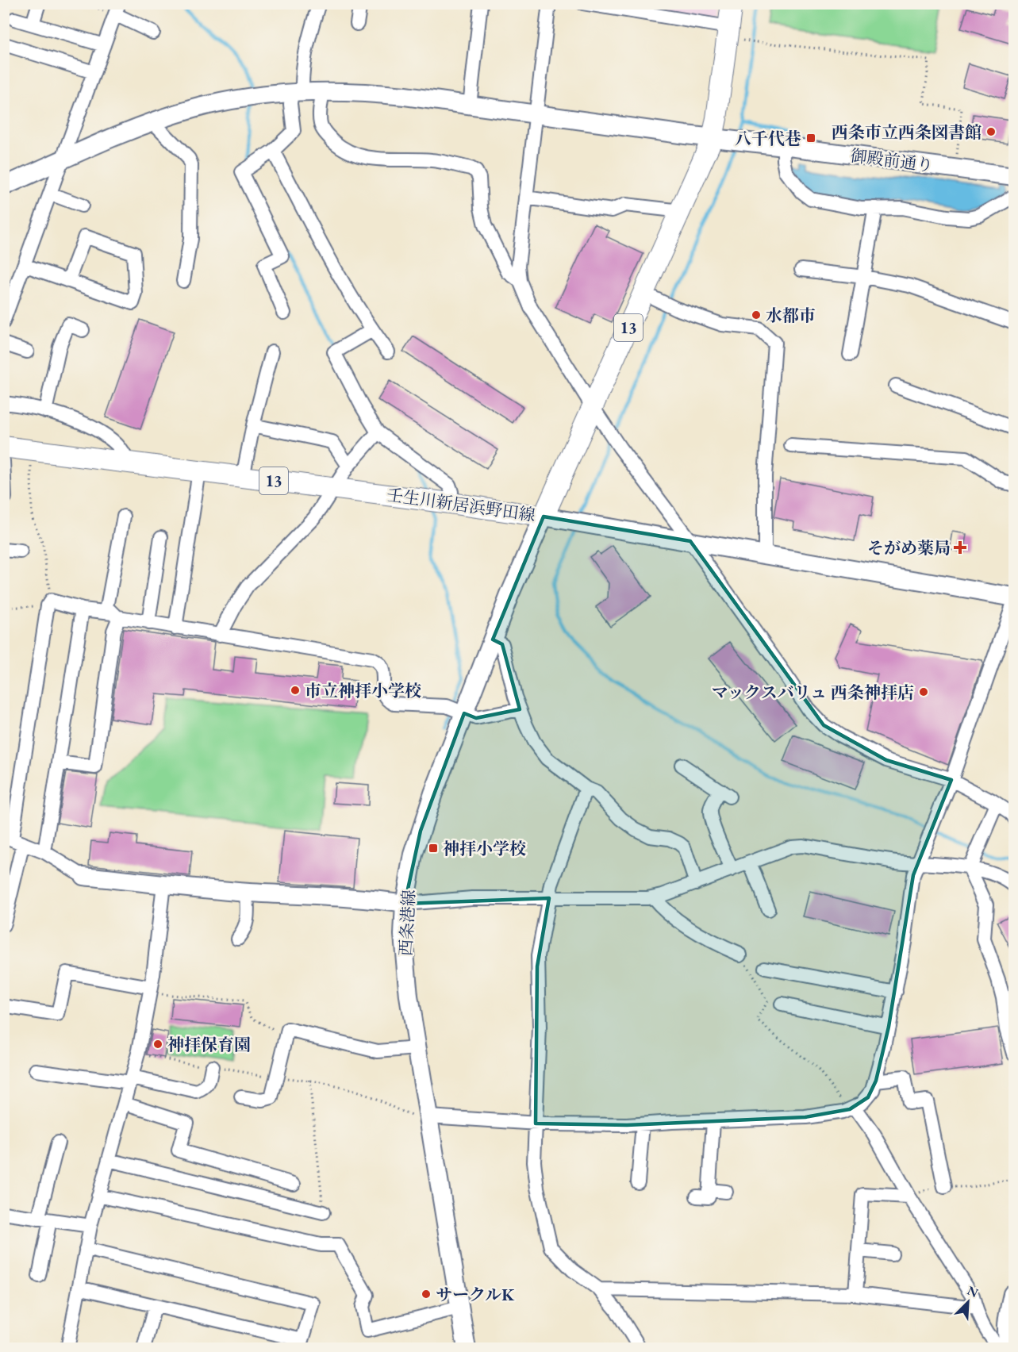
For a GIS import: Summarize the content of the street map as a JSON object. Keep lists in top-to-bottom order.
{
  "streets": {
    "main road": ["13", "壬生川新居浜野田線"],
    "street": ["御殿前通り", "西条港線"]
  },
  "crossings": [
    ["御殿前通り", "壬生川新居浜野田線"],
    ["壬生川新居浜野田線", "西条港線"]
  ],
  "places": {
    "other": [
      "西条市立西条図書館",
      "水都市",
      "市立神拝小学校",
      "マックスバリュ 西条神拝店",
      "神拝保育園",
      "サークルK"
    ],
    "transit": ["八千代巷", "神拝小学校"],
    "health": ["そがめ薬局"]
  },
  "north": "top right"
}
